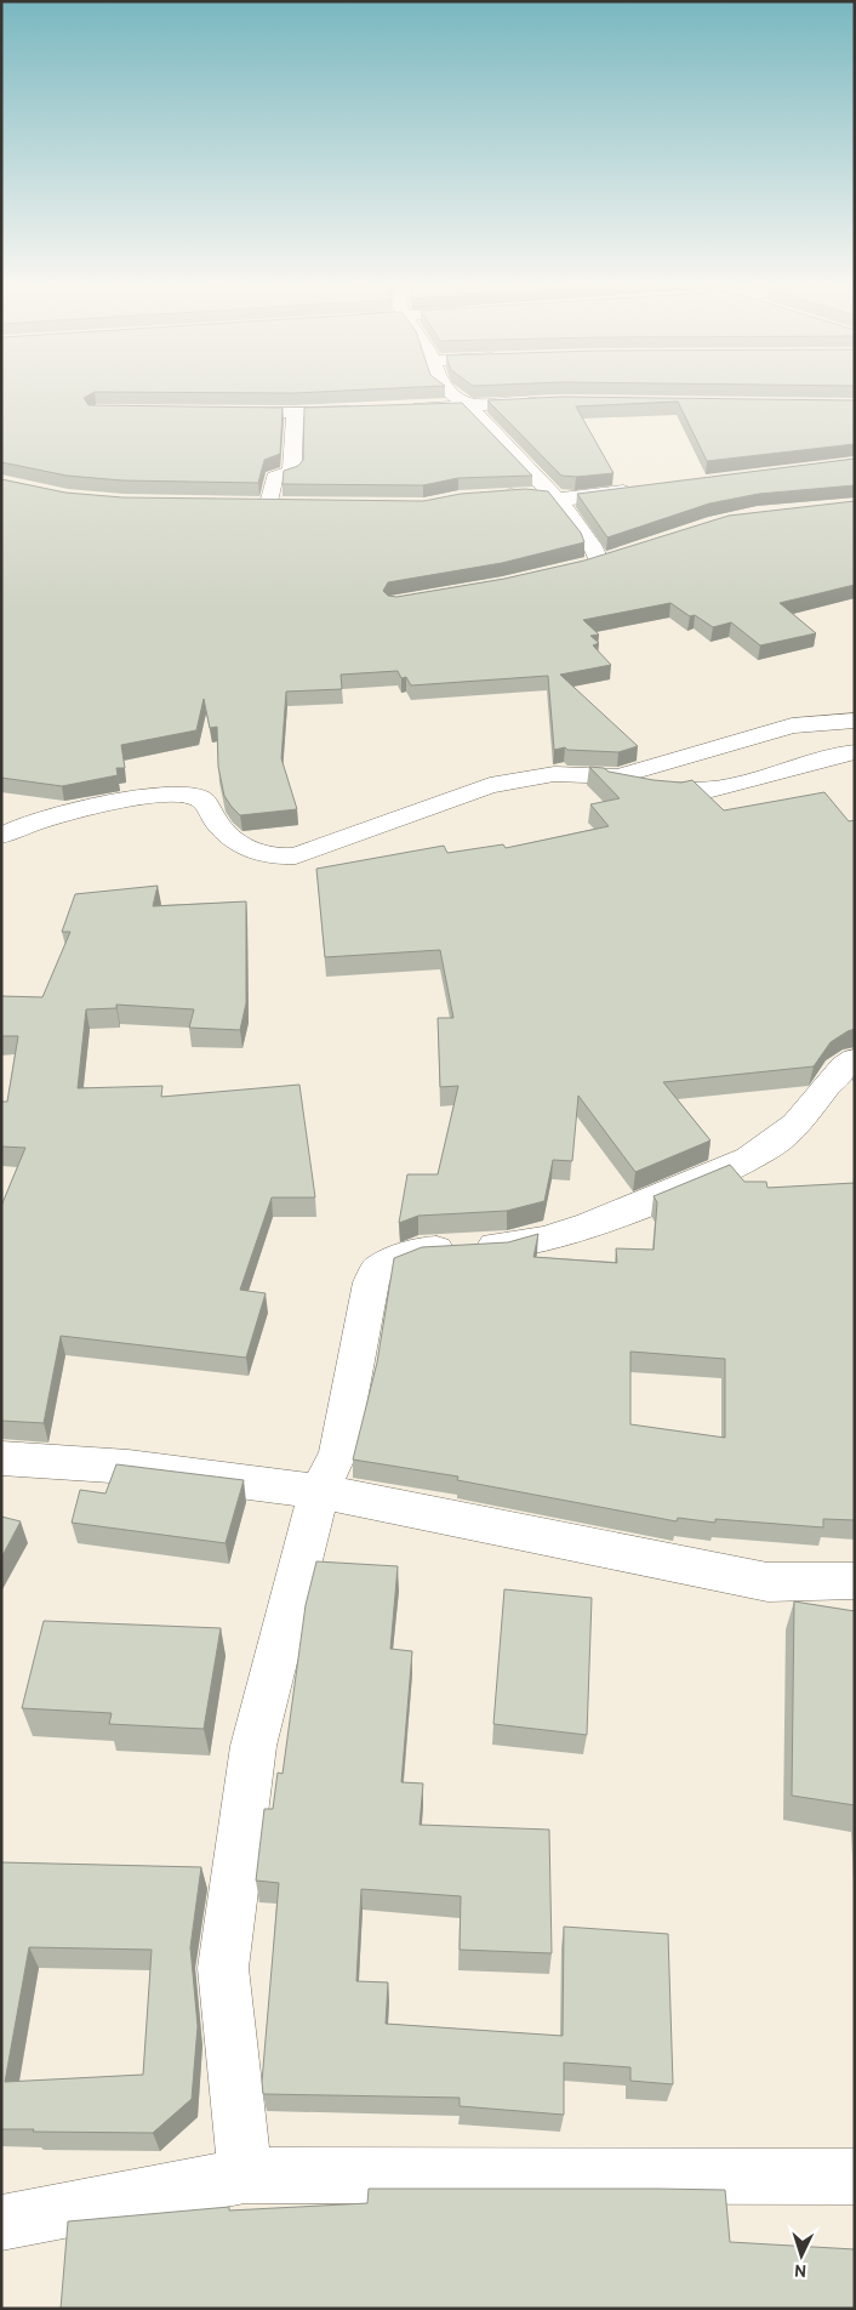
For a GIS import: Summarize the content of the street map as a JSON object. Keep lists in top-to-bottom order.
{
  "north": "bottom"
}
